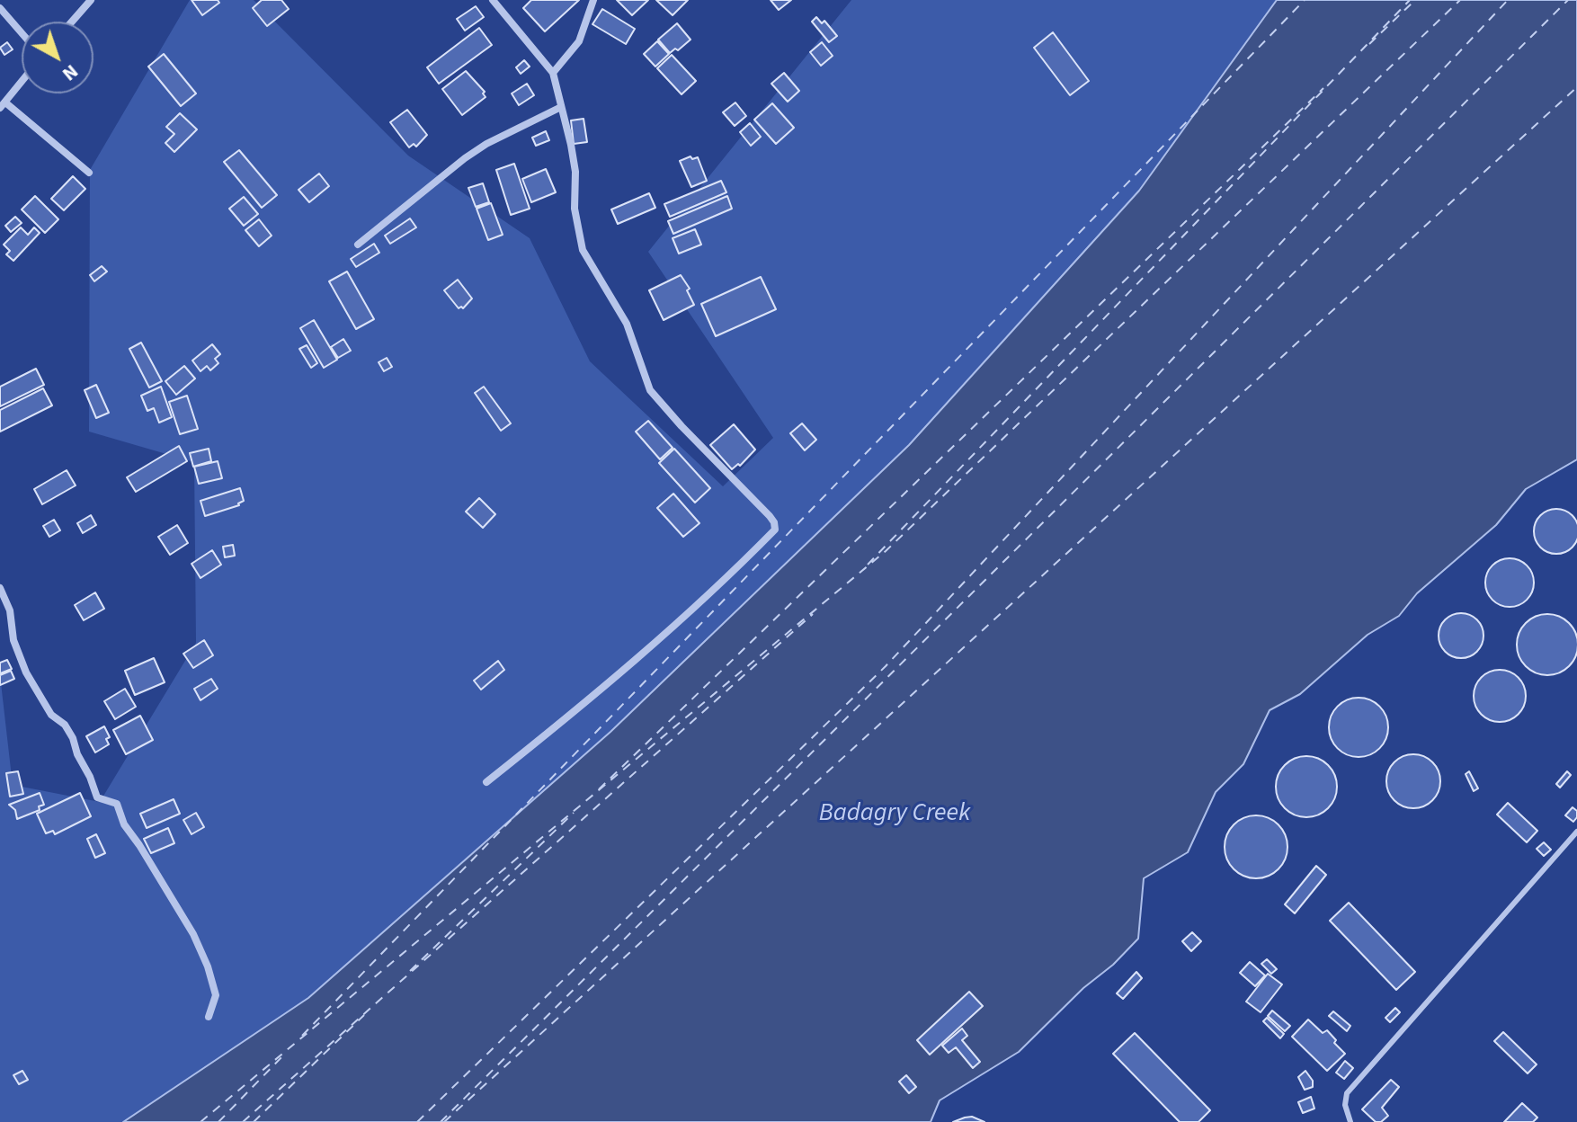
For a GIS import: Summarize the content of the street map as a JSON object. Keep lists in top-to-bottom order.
{
  "water": ["Badagry Creek"],
  "north": "bottom right"
}
